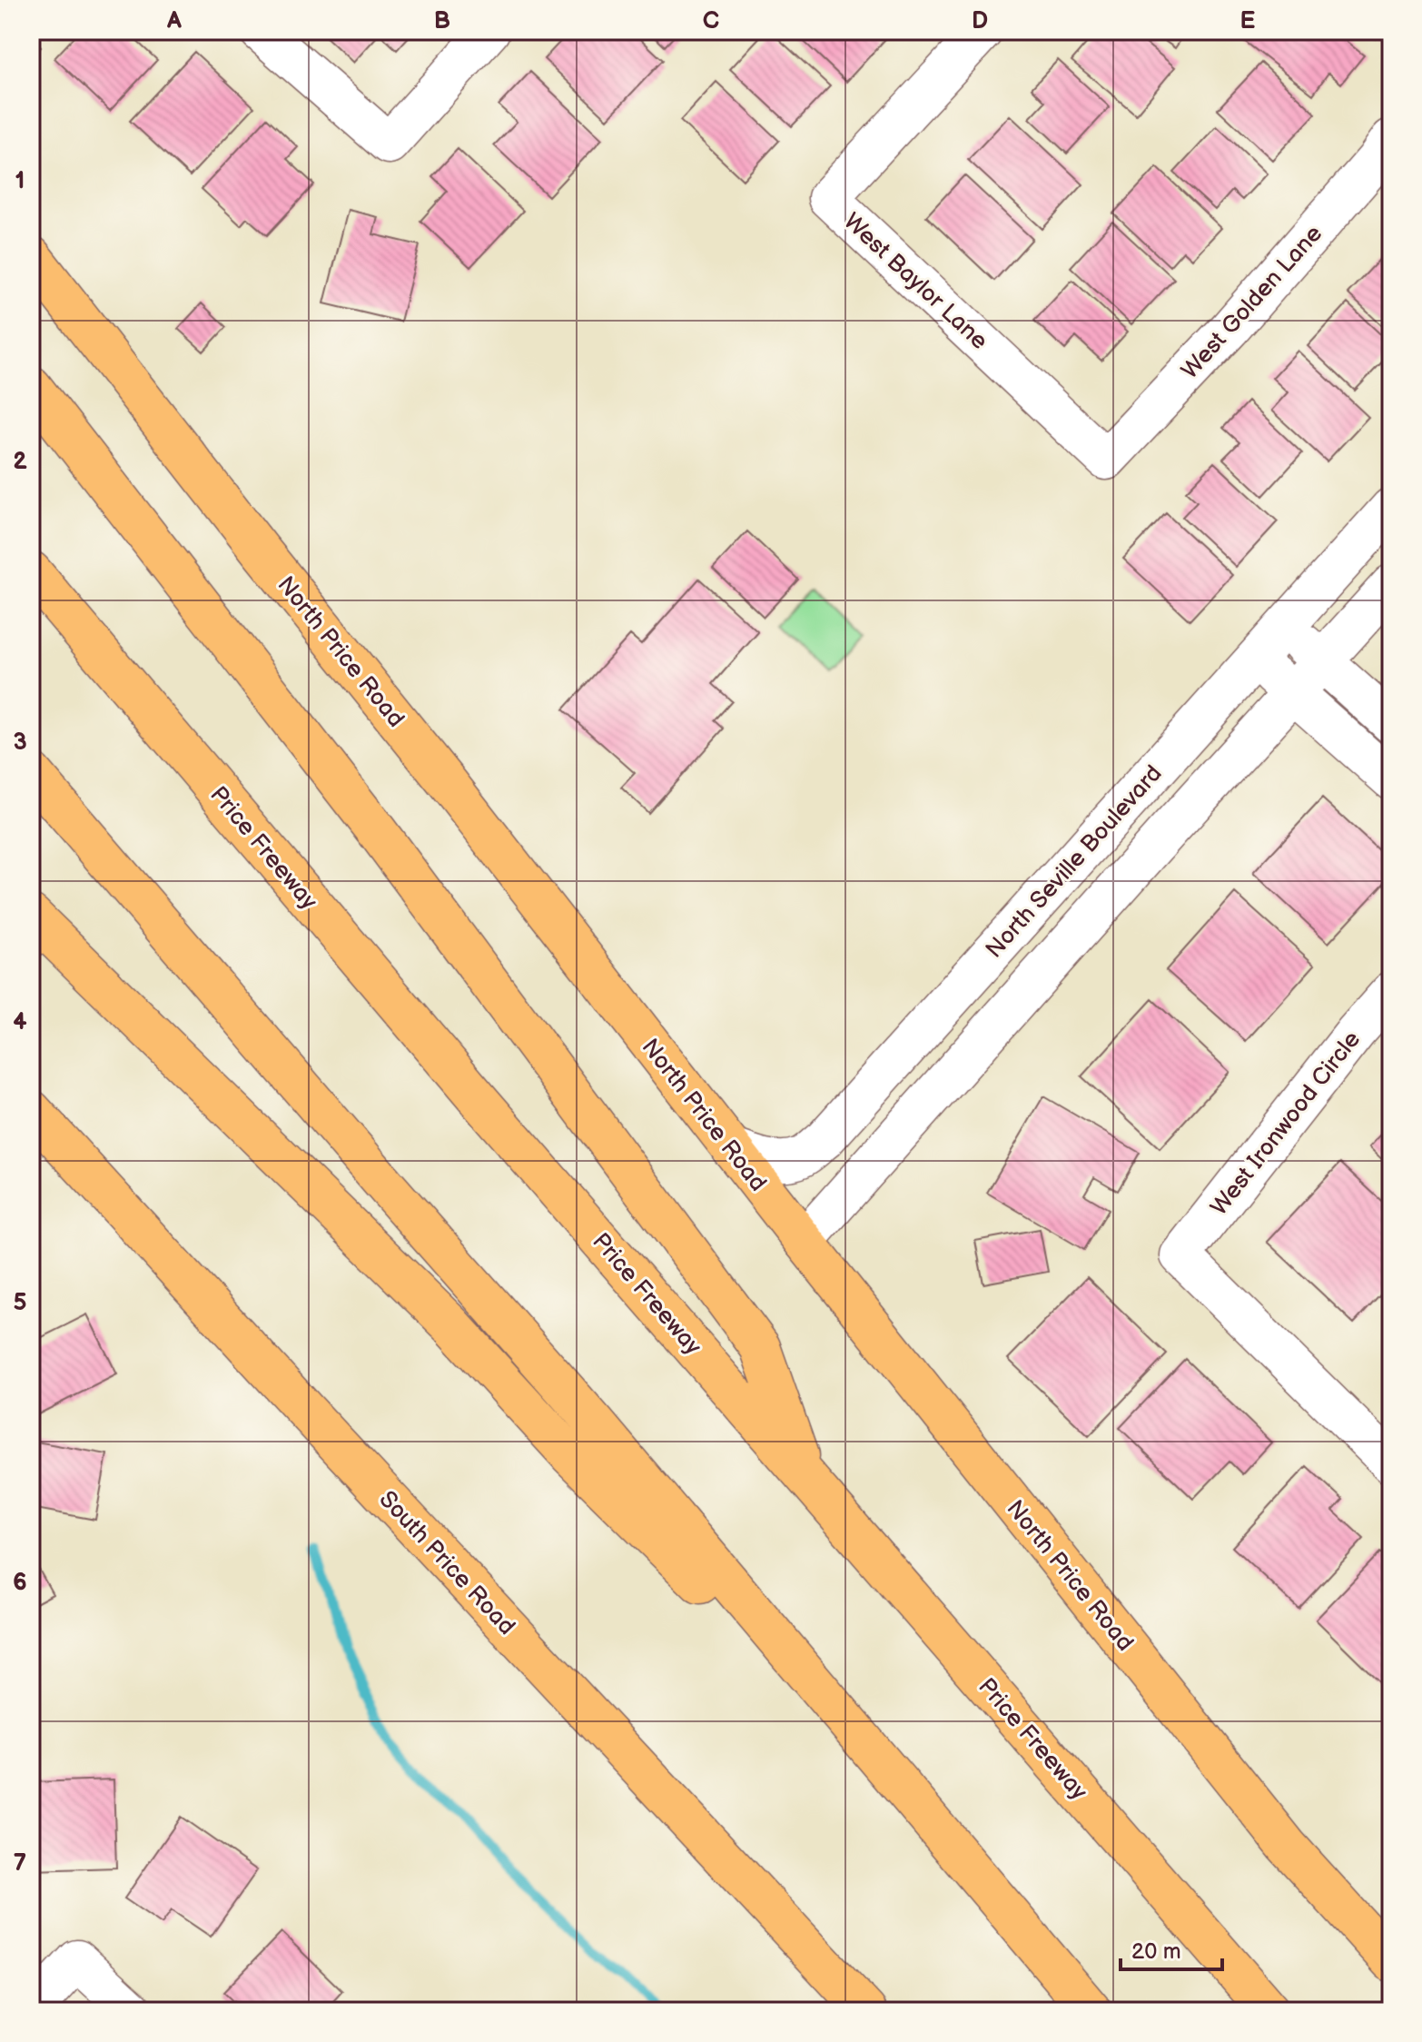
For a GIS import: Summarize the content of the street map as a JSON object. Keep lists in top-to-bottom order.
{
  "streets": {
    "main road": ["North Price Road", "Price Freeway", "South Price Road"],
    "street": [
      "West Baylor Lane",
      "West Golden Lane",
      "North Seville Boulevard",
      "West Ironwood Circle"
    ]
  },
  "crossings": [
    ["West Baylor Lane", "West Golden Lane"],
    ["North Price Road", "North Seville Boulevard"]
  ],
  "scale_bar": "20 m",
  "grid": {
    "columns": [
      "A",
      "B",
      "C",
      "D",
      "E"
    ],
    "rows": [
      "1",
      "2",
      "3",
      "4",
      "5",
      "6",
      "7"
    ]
  }
}
